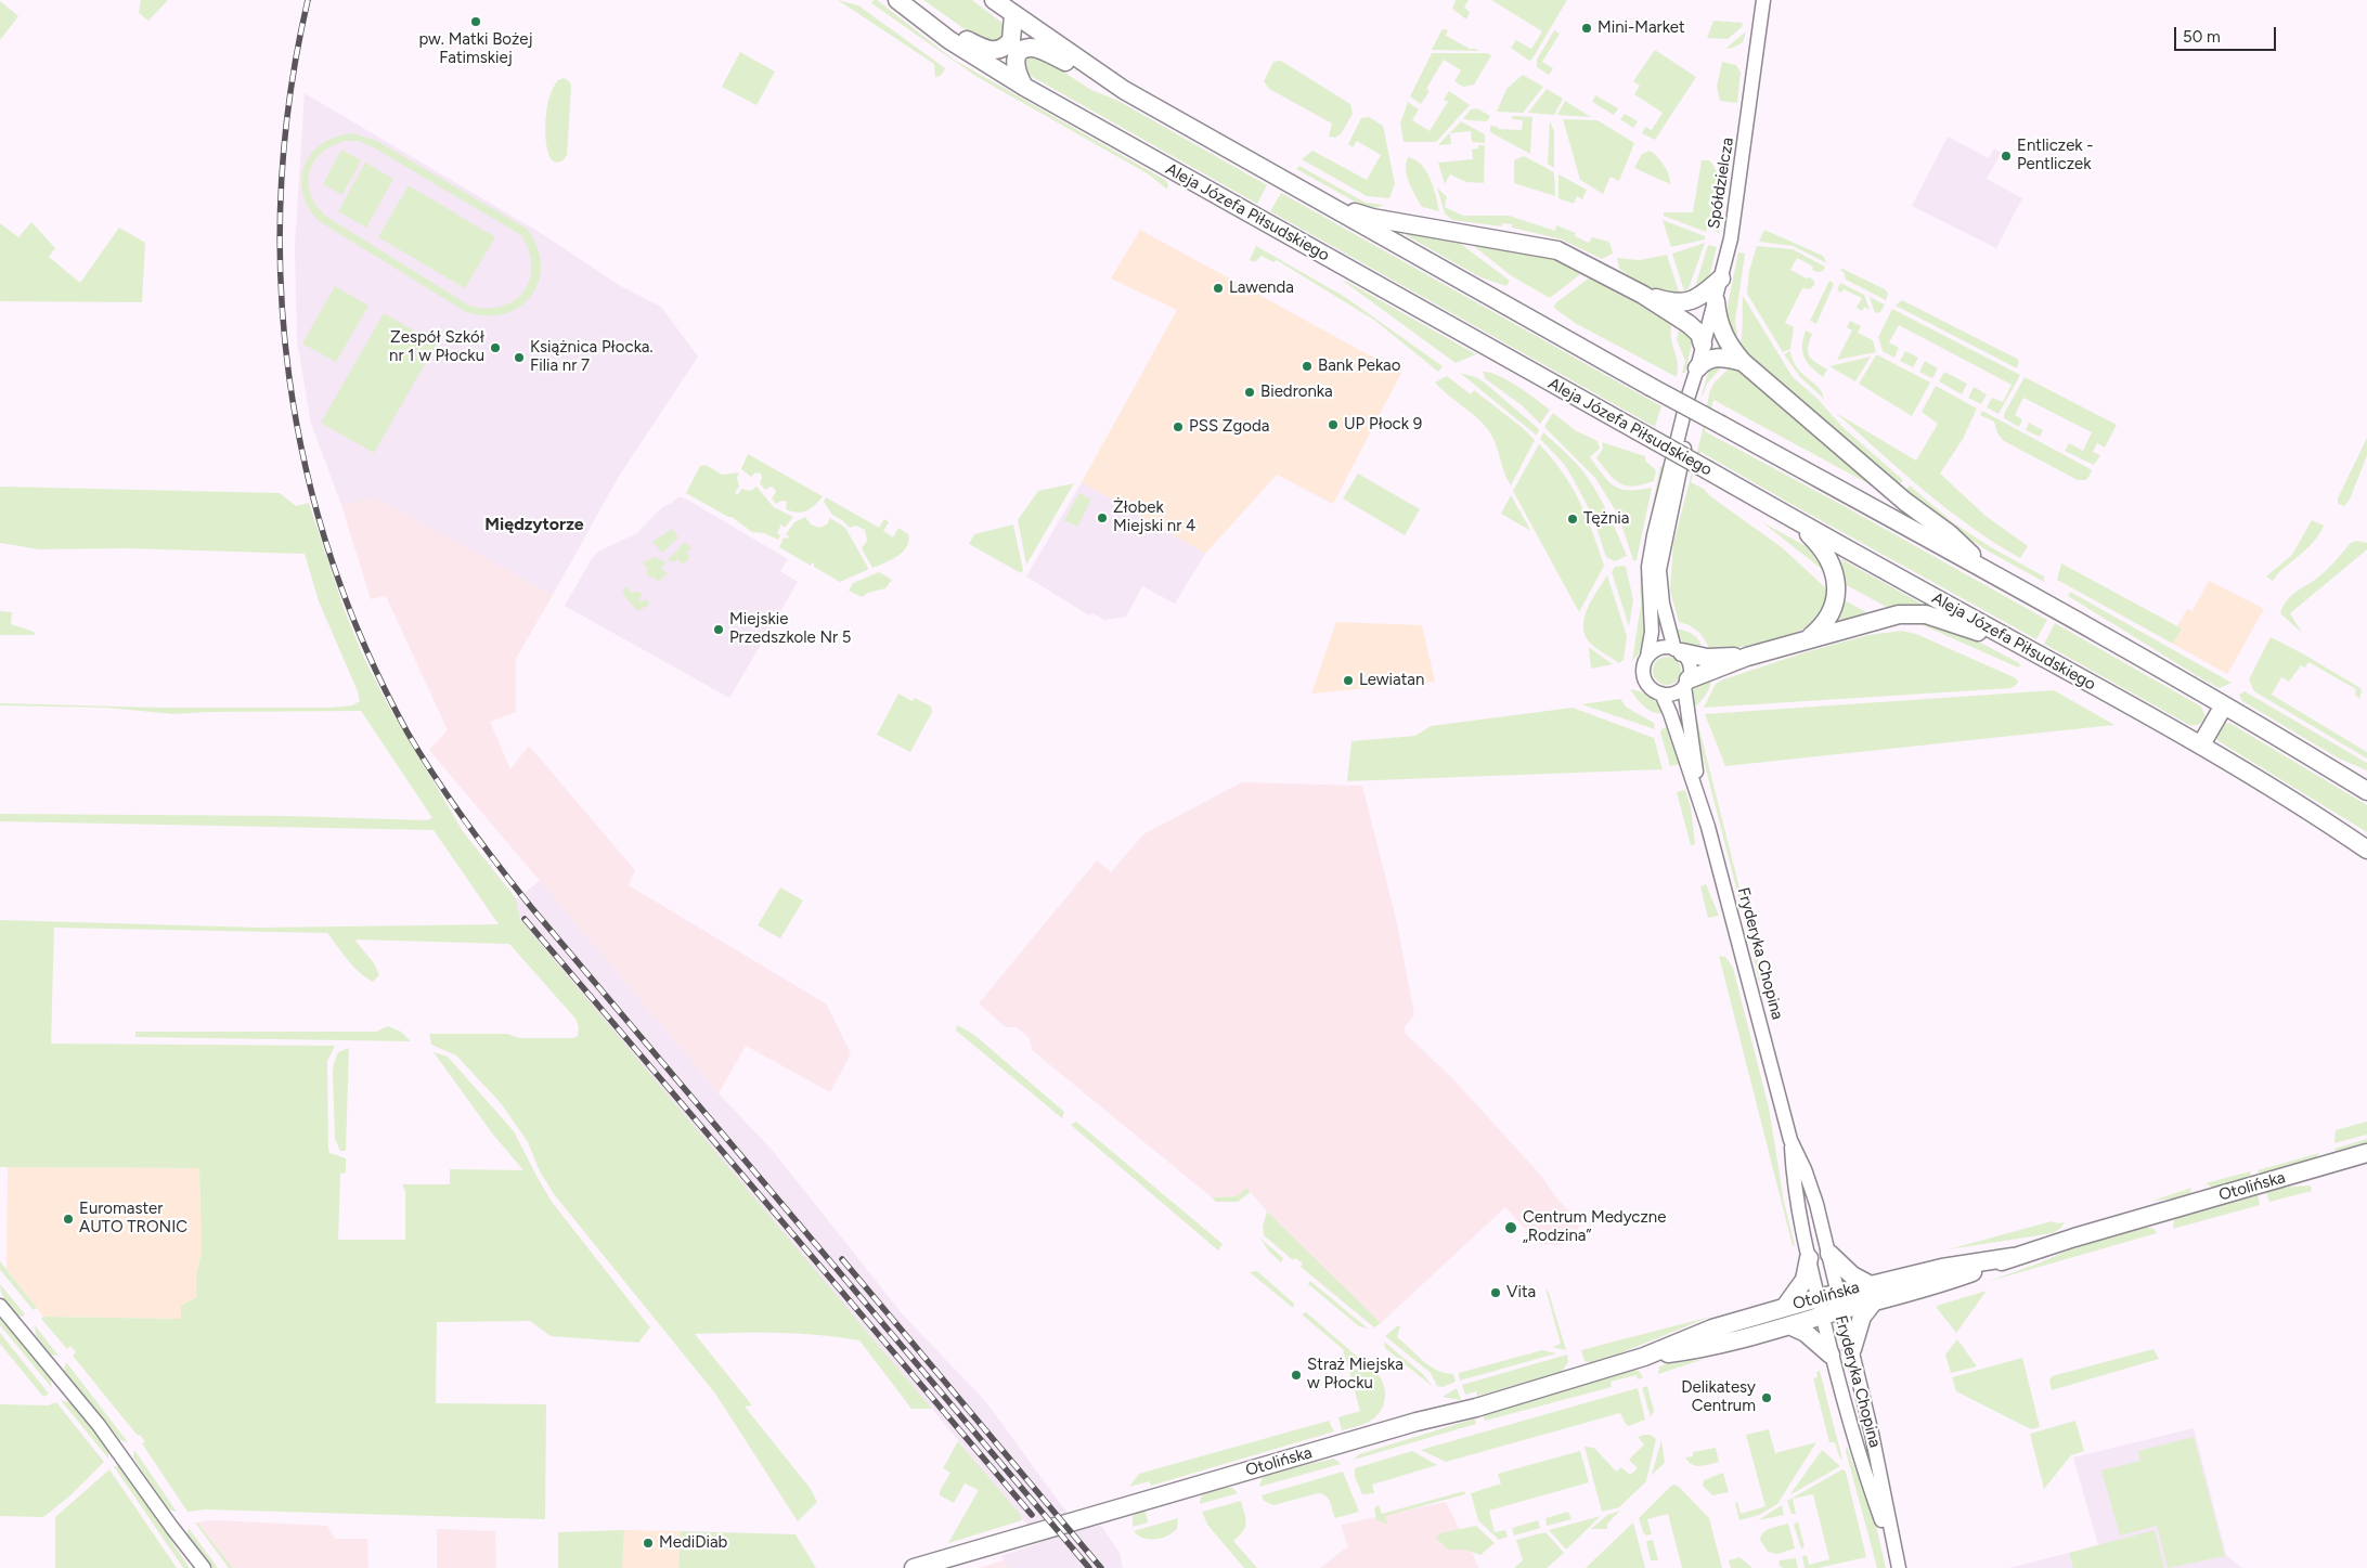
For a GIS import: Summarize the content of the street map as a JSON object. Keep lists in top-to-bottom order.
{
  "streets": {
    "main road": ["Aleja Józefa Piłsudskiego", "Otolińska"],
    "street": ["Spółdzielcza", "Fryderyka Chopina"]
  },
  "crossings": [
    ["Spółdzielcza", "Fryderyka Chopina"],
    ["Fryderyka Chopina", "Otolińska"]
  ],
  "districts": ["Międzytorze"],
  "places": [
    "pw. Matki Bożej Fatimskiej",
    "Mini-Market",
    "Entliczek - Pentliczek",
    "Lawenda",
    "Zespół Szkół nr 1 w Płocku",
    "Książnica Płocka. Filia nr 7",
    "Bank Pekao",
    "Biedronka",
    "UP Płock 9",
    "PSS Zgoda",
    "Żłobek Miejski nr 4",
    "Tężnia",
    "Miejskie Przedszkole Nr 5",
    "Lewiatan",
    "Euromaster AUTO TRONIC",
    "Centrum Medyczne „Rodzina”",
    "Vita",
    "Straż Miejska w Płocku",
    "Delikatesy Centrum",
    "MediDiab"
  ],
  "scale_bar": "50 m"
}
